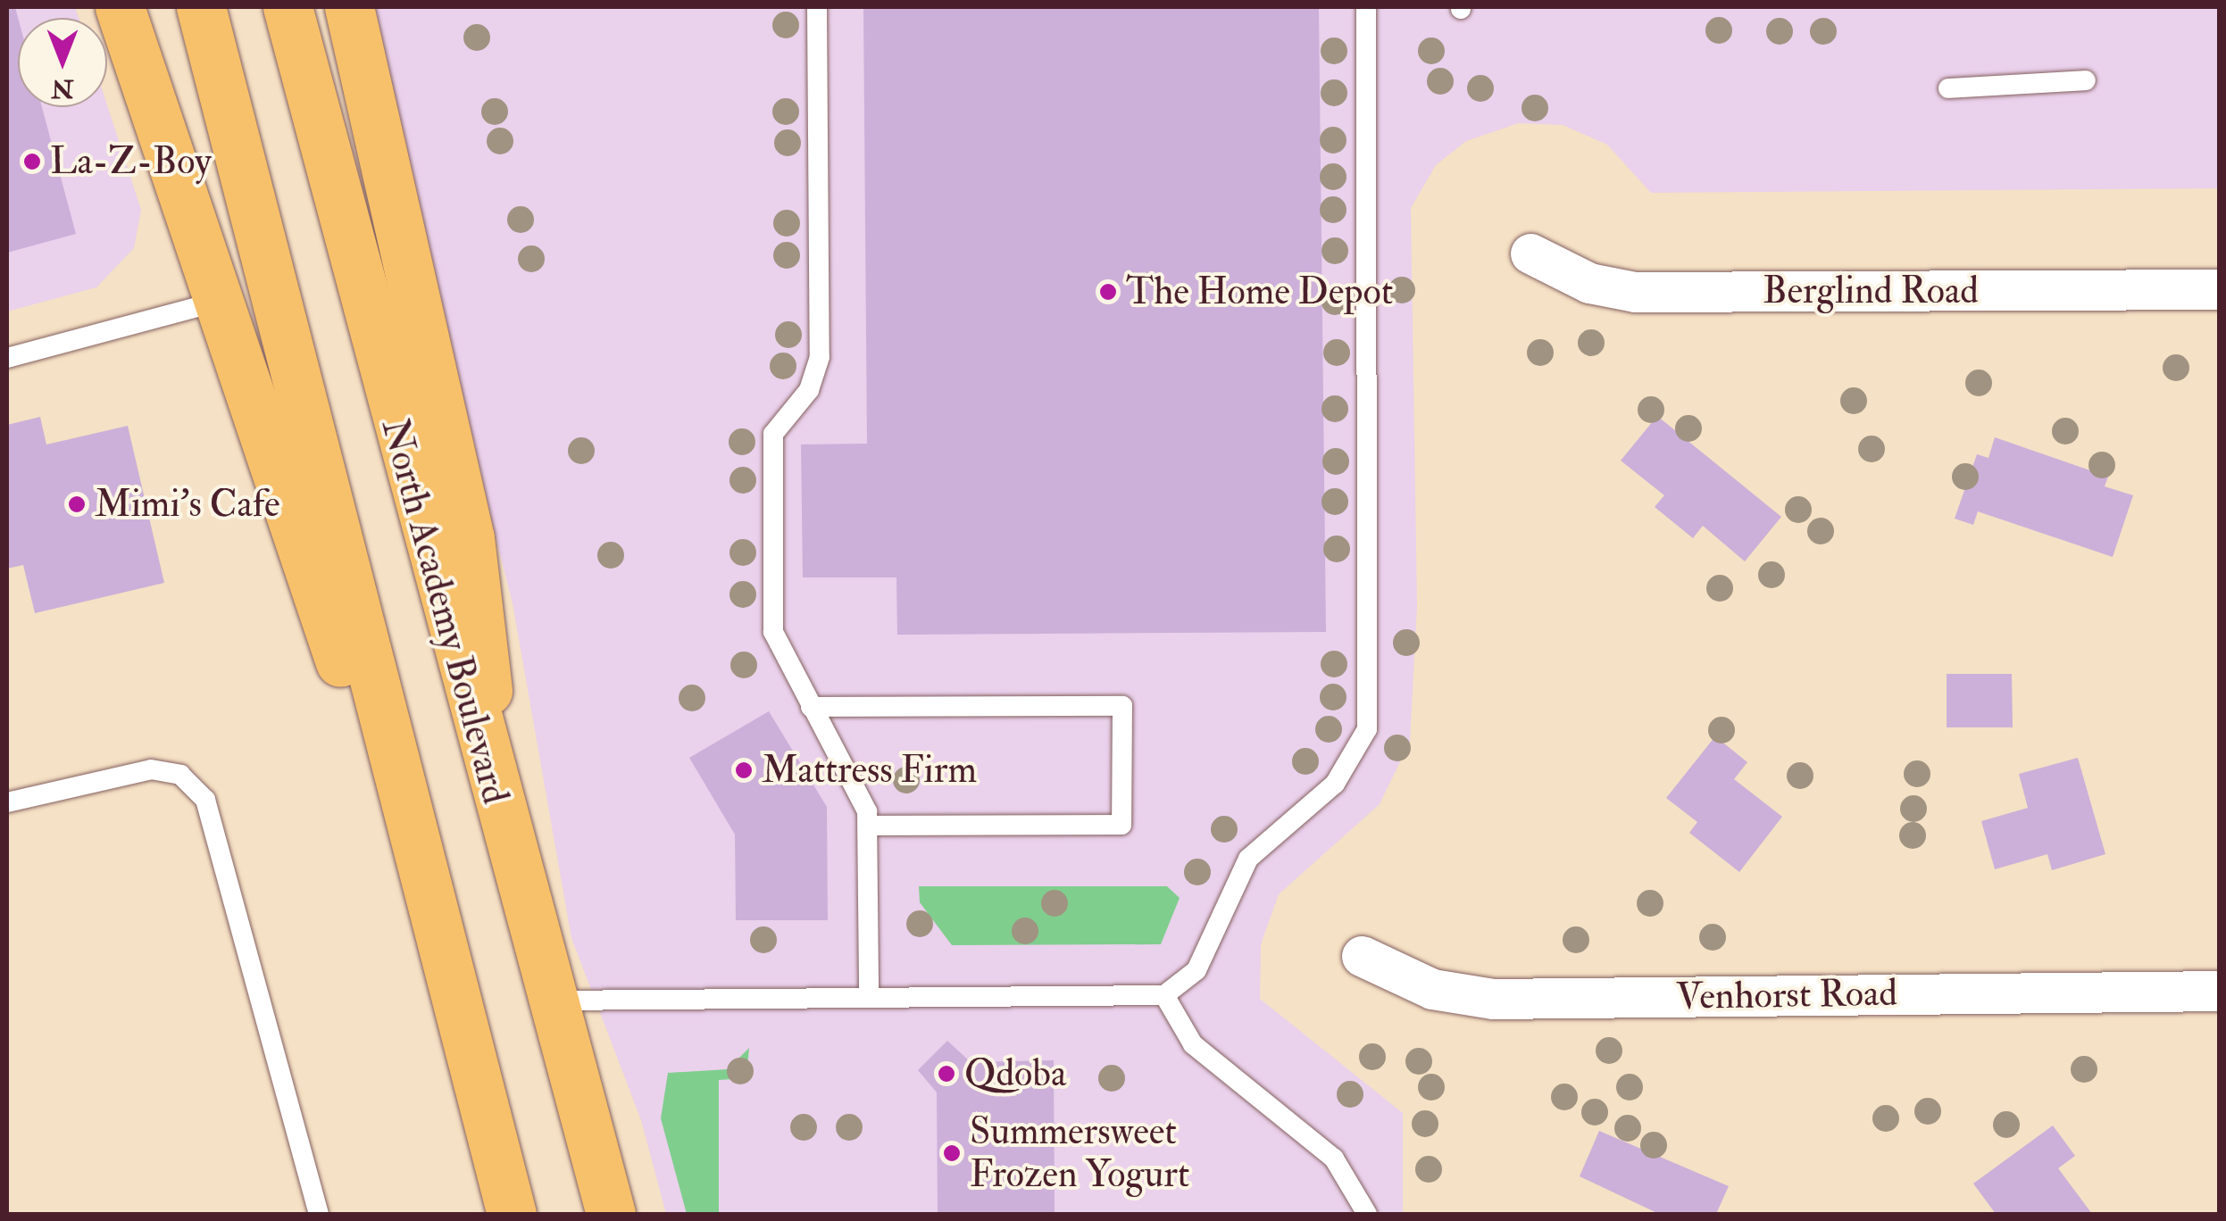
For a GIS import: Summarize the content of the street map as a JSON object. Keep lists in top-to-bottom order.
{
  "streets": {
    "highway": ["North Academy Boulevard"],
    "street": ["Berglind Road", "Venhorst Road"]
  },
  "places": [
    "La-Z-Boy",
    "The Home Depot",
    "Mimi's Cafe",
    "Mattress Firm",
    "Qdoba",
    "Summersweet Frozen Yogurt"
  ],
  "north": "bottom"
}
